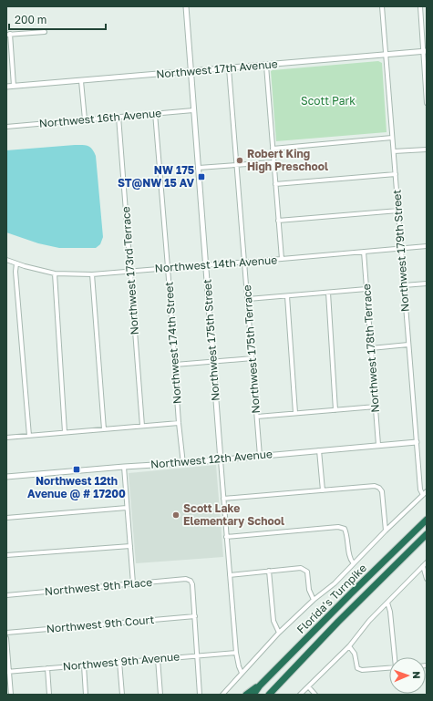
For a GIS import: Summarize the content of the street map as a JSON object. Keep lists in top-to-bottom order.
{
  "streets": {
    "highway": ["Florida's Turnpike"],
    "street": [
      "Northwest 17th Avenue",
      "Northwest 16th Avenue",
      "Northwest 179th Street",
      "Northwest 14th Avenue",
      "Northwest 173rd Terrace",
      "Northwest 175th Street",
      "Northwest 174th Street",
      "Northwest 178th Terrace",
      "Northwest 175th Terrace",
      "Northwest 12th Avenue",
      "Northwest 9th Place",
      "Northwest 9th Court",
      "Northwest 9th Avenue"
    ]
  },
  "crossings": [
    ["Northwest 17th Avenue", "Northwest 179th Street"],
    ["Northwest 17th Avenue", "Northwest 175th Street"],
    ["Northwest 17th Avenue", "Northwest 175th Terrace"],
    ["Northwest 16th Avenue", "Northwest 173rd Terrace"],
    ["Northwest 16th Avenue", "Northwest 175th Street"],
    ["Northwest 16th Avenue", "Northwest 174th Street"],
    ["Northwest 179th Street", "Northwest 14th Avenue"],
    ["Northwest 179th Street", "Northwest 12th Avenue"],
    ["Northwest 14th Avenue", "Northwest 173rd Terrace"],
    ["Northwest 14th Avenue", "Northwest 175th Street"],
    ["Northwest 14th Avenue", "Northwest 174th Street"],
    ["Northwest 14th Avenue", "Northwest 178th Terrace"],
    ["Northwest 14th Avenue", "Northwest 175th Terrace"],
    ["Northwest 175th Street", "Northwest 12th Avenue"],
    ["Northwest 175th Street", "Northwest 9th Avenue"],
    ["Northwest 174th Street", "Northwest 12th Avenue"],
    ["Northwest 178th Terrace", "Northwest 12th Avenue"],
    ["Northwest 175th Terrace", "Northwest 12th Avenue"],
    ["Northwest 9th Place", "Northwest 9th Court"]
  ],
  "parks": ["Scott Park"],
  "places": {
    "other": ["Robert King High Preschool", "Scott Lake Elementary School"],
    "transit": ["NW 175 ST@NW 15 AV", "Northwest 12th Avenue @ # 17200"]
  },
  "scale_bar": "200 m",
  "north": "right"
}
